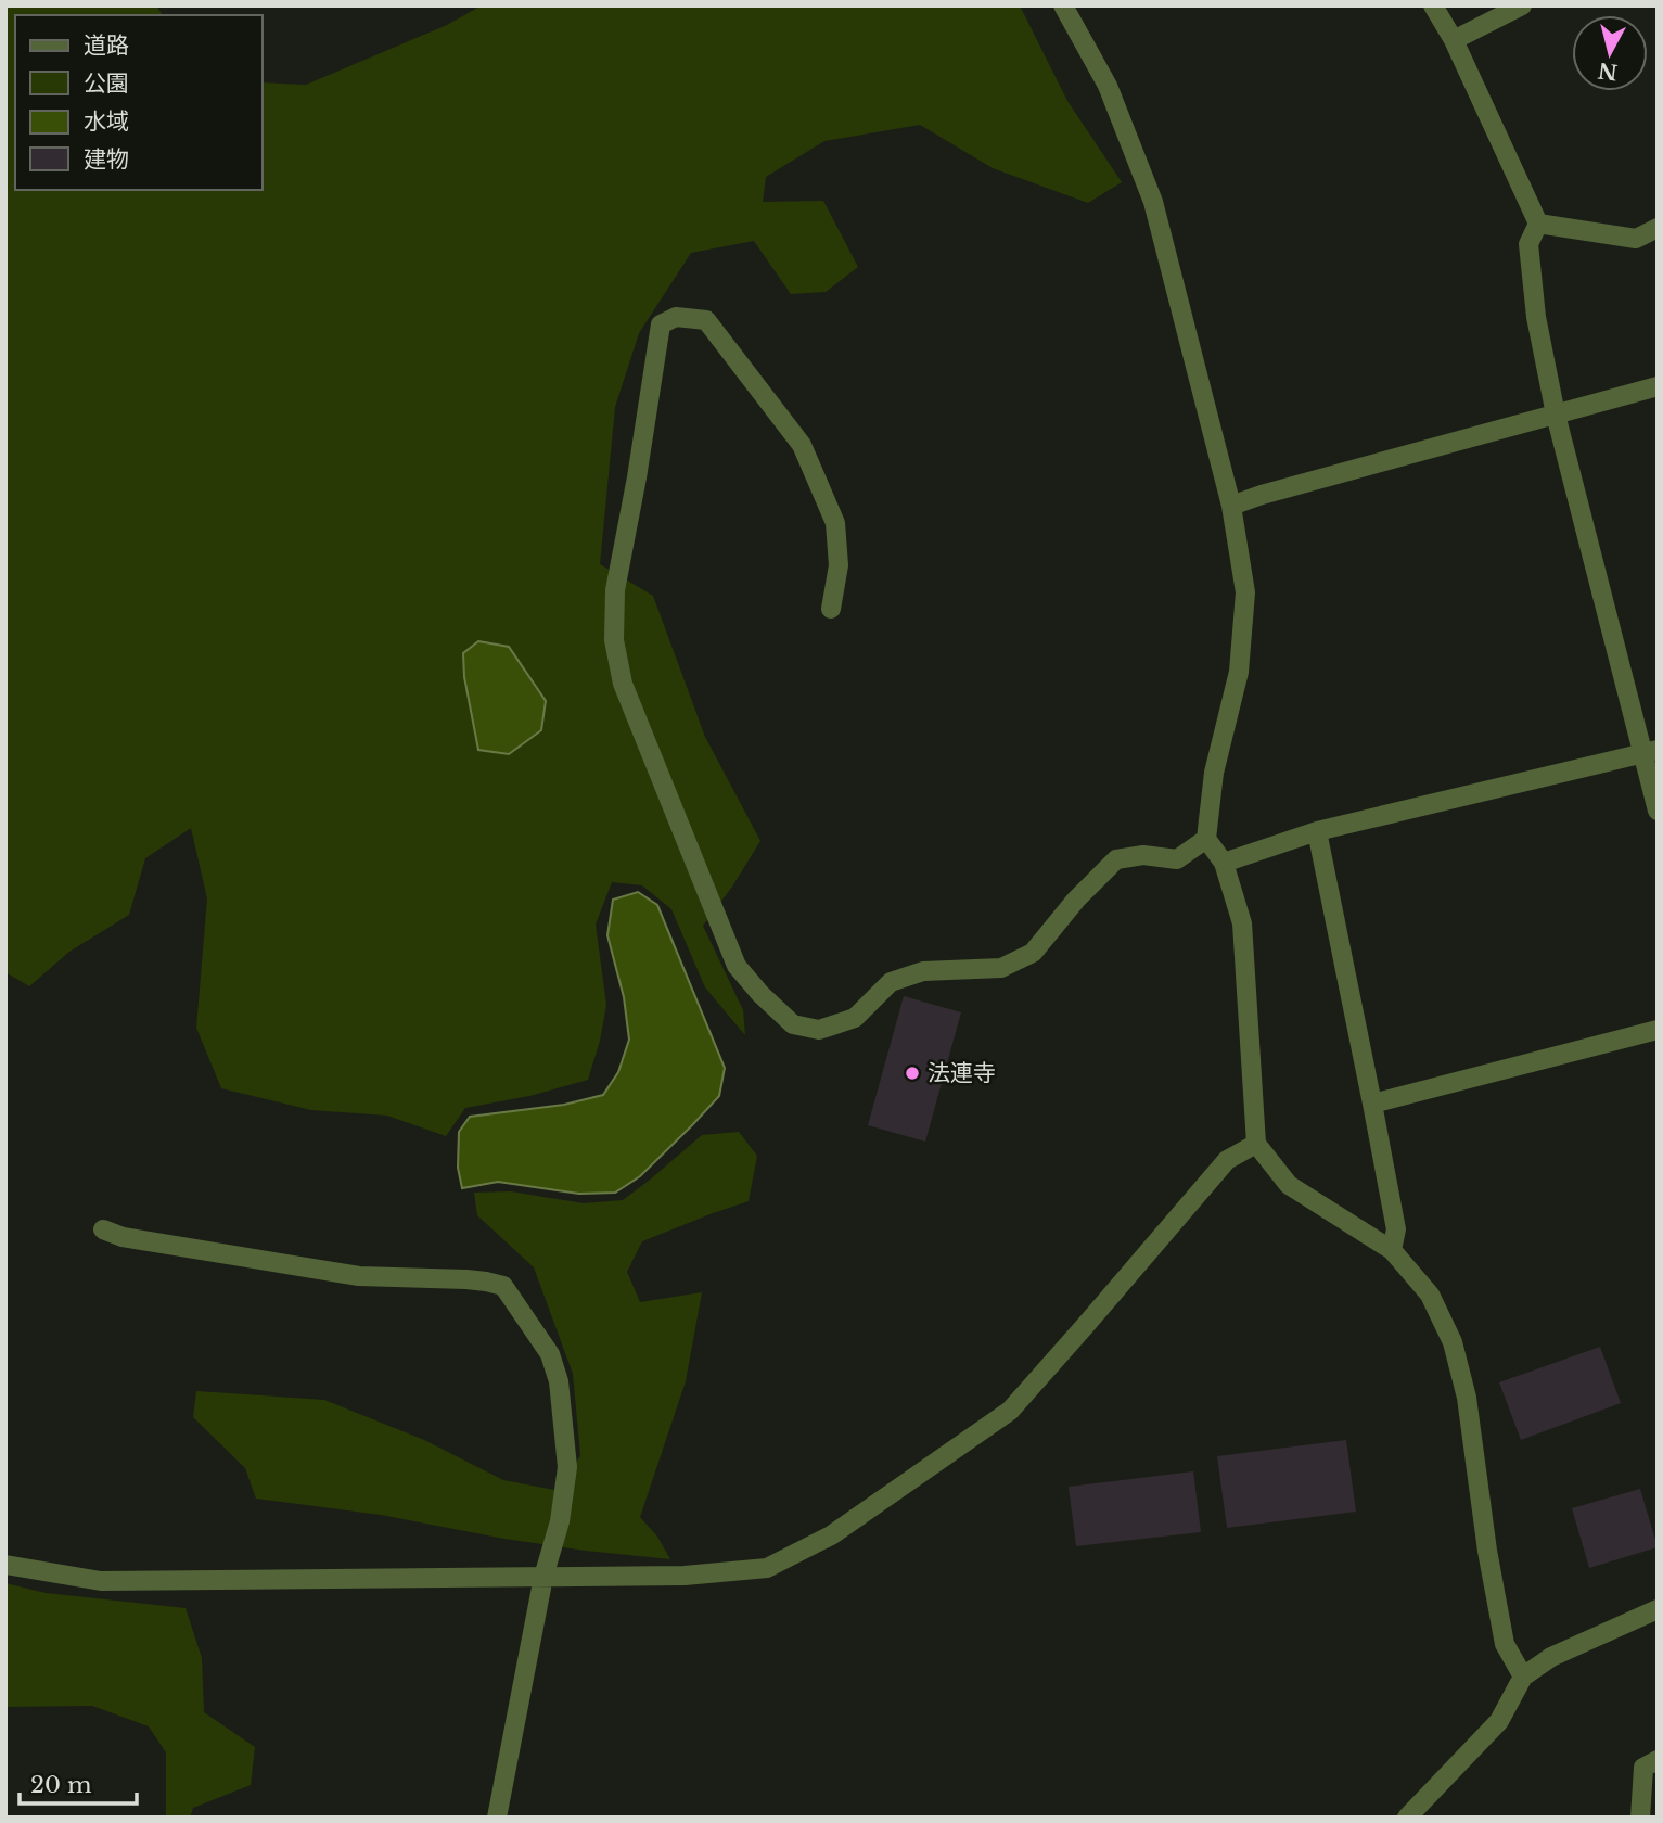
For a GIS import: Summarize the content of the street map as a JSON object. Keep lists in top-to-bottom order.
{
  "places": ["法連寺"],
  "legend": [
    "道路",
    "公園",
    "水域",
    "建物"
  ],
  "scale_bar": "20 m",
  "north": "bottom"
}
